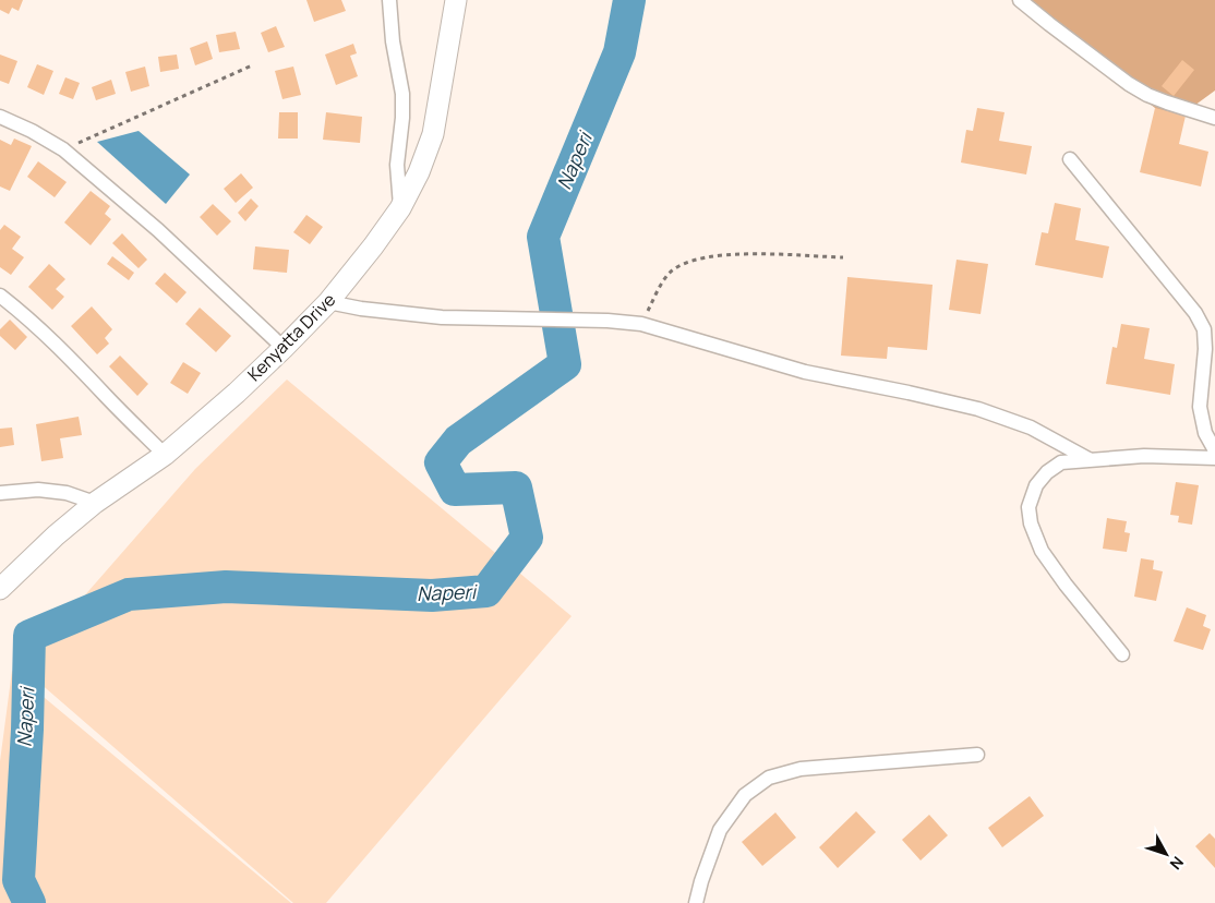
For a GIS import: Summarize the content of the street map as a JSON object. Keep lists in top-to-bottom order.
{
  "streets": {
    "main road": ["Kenyatta Drive"]
  },
  "water": ["Naperi"],
  "north": "bottom right"
}
